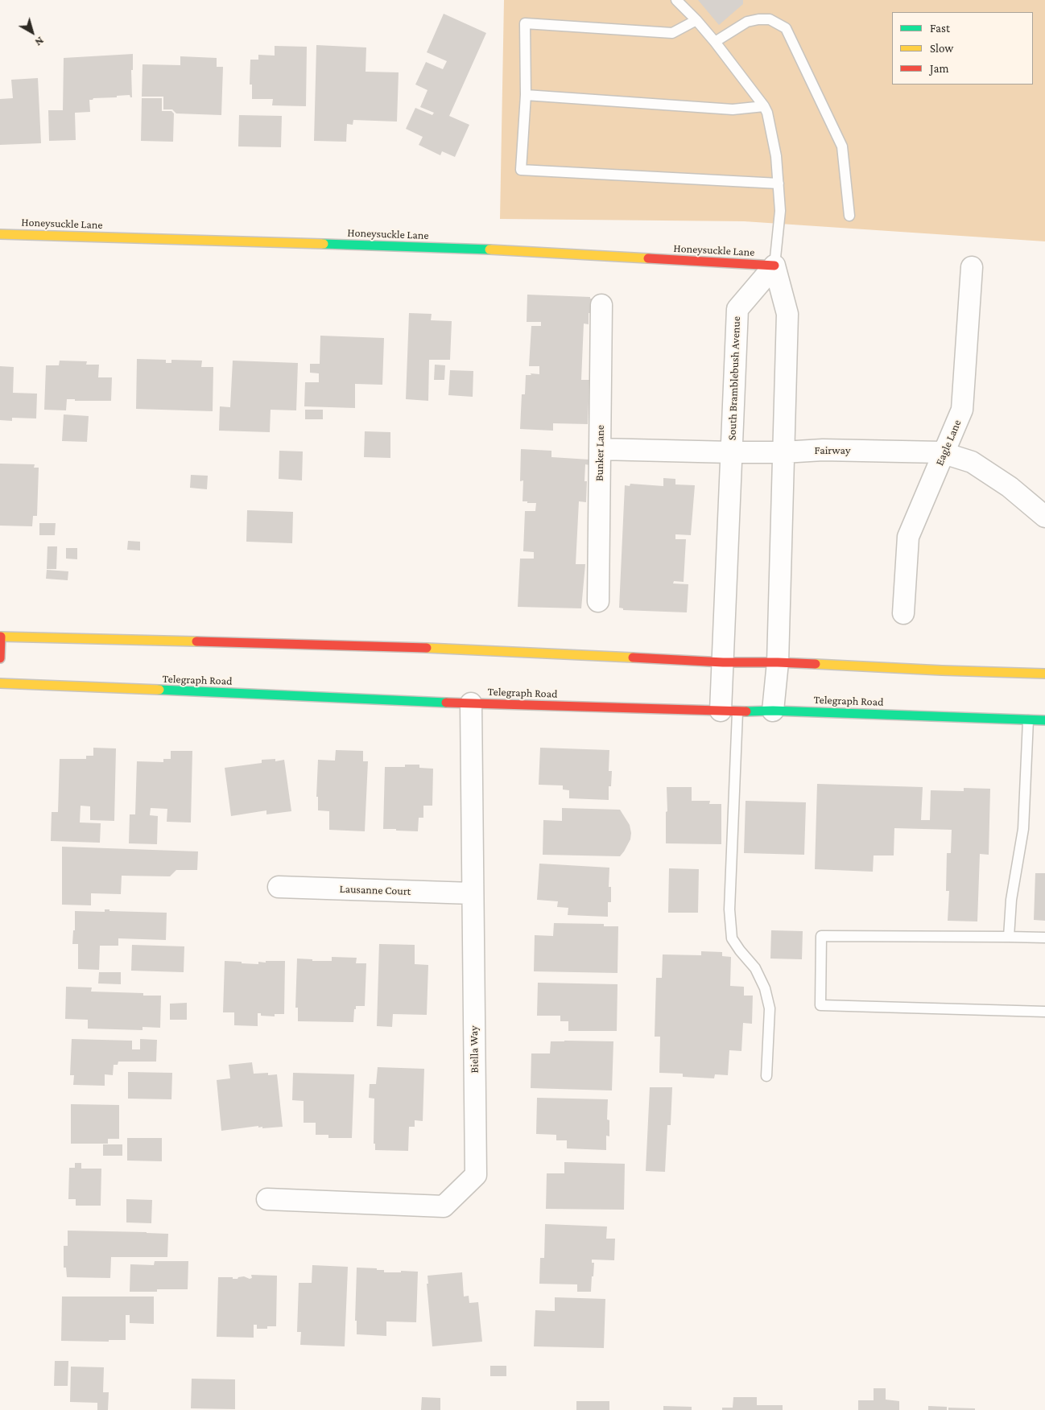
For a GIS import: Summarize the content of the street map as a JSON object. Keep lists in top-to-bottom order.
{
  "streets": {
    "main road": ["Honeysuckle Lane", "Telegraph Road"],
    "street": [
      "South Bramblebush Avenue",
      "Eagle Lane",
      "Fairway",
      "Bunker Lane",
      "Lausanne Court",
      "Biella Way"
    ]
  },
  "crossings": [
    ["Honeysuckle Lane", "South Bramblebush Avenue"],
    ["South Bramblebush Avenue", "Fairway"],
    ["South Bramblebush Avenue", "Telegraph Road"],
    ["Eagle Lane", "Fairway"],
    ["Fairway", "Bunker Lane"],
    ["Telegraph Road", "Biella Way"],
    ["Lausanne Court", "Biella Way"]
  ],
  "legend": ["Fast", "Slow", "Jam"],
  "north": "bottom right"
}
